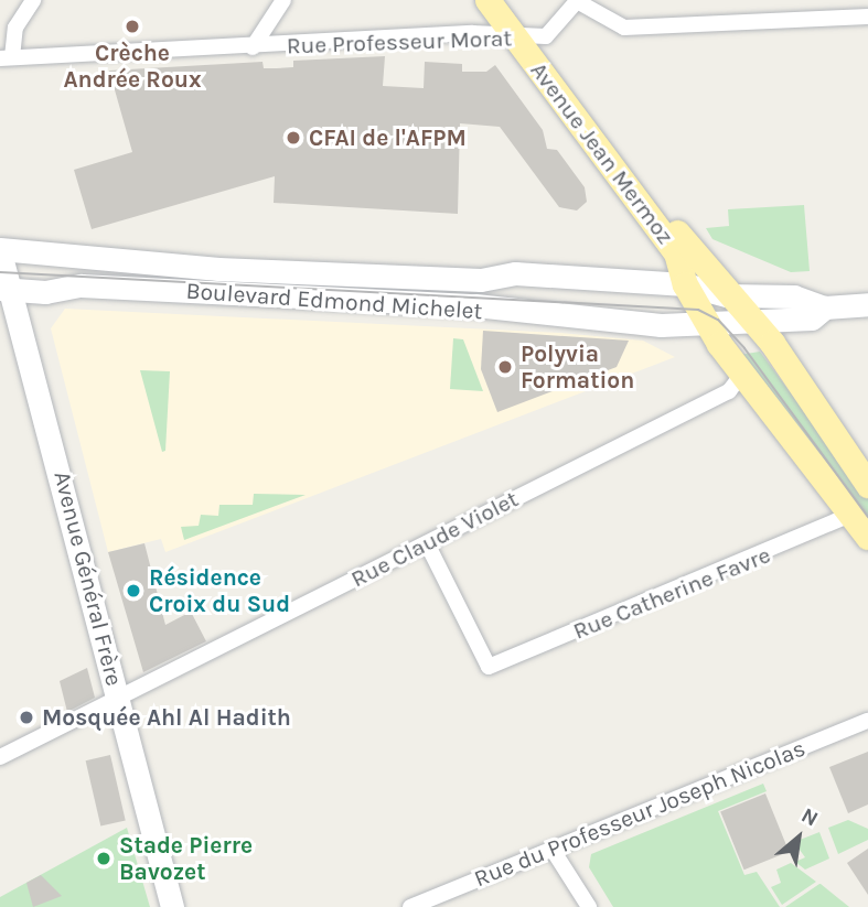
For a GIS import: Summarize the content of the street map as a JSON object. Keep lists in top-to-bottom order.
{
  "streets": {
    "main road": ["Avenue Jean Mermoz"],
    "street": [
      "Rue Professeur Morat",
      "Boulevard Edmond Michelet",
      "Rue Claude Violet",
      "Avenue Général Frère",
      "Rue Catherine Favre",
      "Rue du Professeur Joseph Nicolas"
    ]
  },
  "crossings": [
    ["Rue Professeur Morat", "Avenue Jean Mermoz"],
    ["Avenue Jean Mermoz", "Boulevard Edmond Michelet"],
    ["Avenue Jean Mermoz", "Rue Claude Violet"],
    ["Avenue Jean Mermoz", "Rue Catherine Favre"],
    ["Boulevard Edmond Michelet", "Avenue Général Frère"],
    ["Rue Claude Violet", "Avenue Général Frère"],
    ["Rue Claude Violet", "Rue Catherine Favre"]
  ],
  "places": [
    "Crèche Andrée Roux",
    "CFAI de l'AFPM",
    "Polyvia Formation",
    "Résidence Croix du Sud",
    "Mosquée Ahl Al Hadith",
    "Stade Pierre Bavozet"
  ],
  "north": "top right"
}
